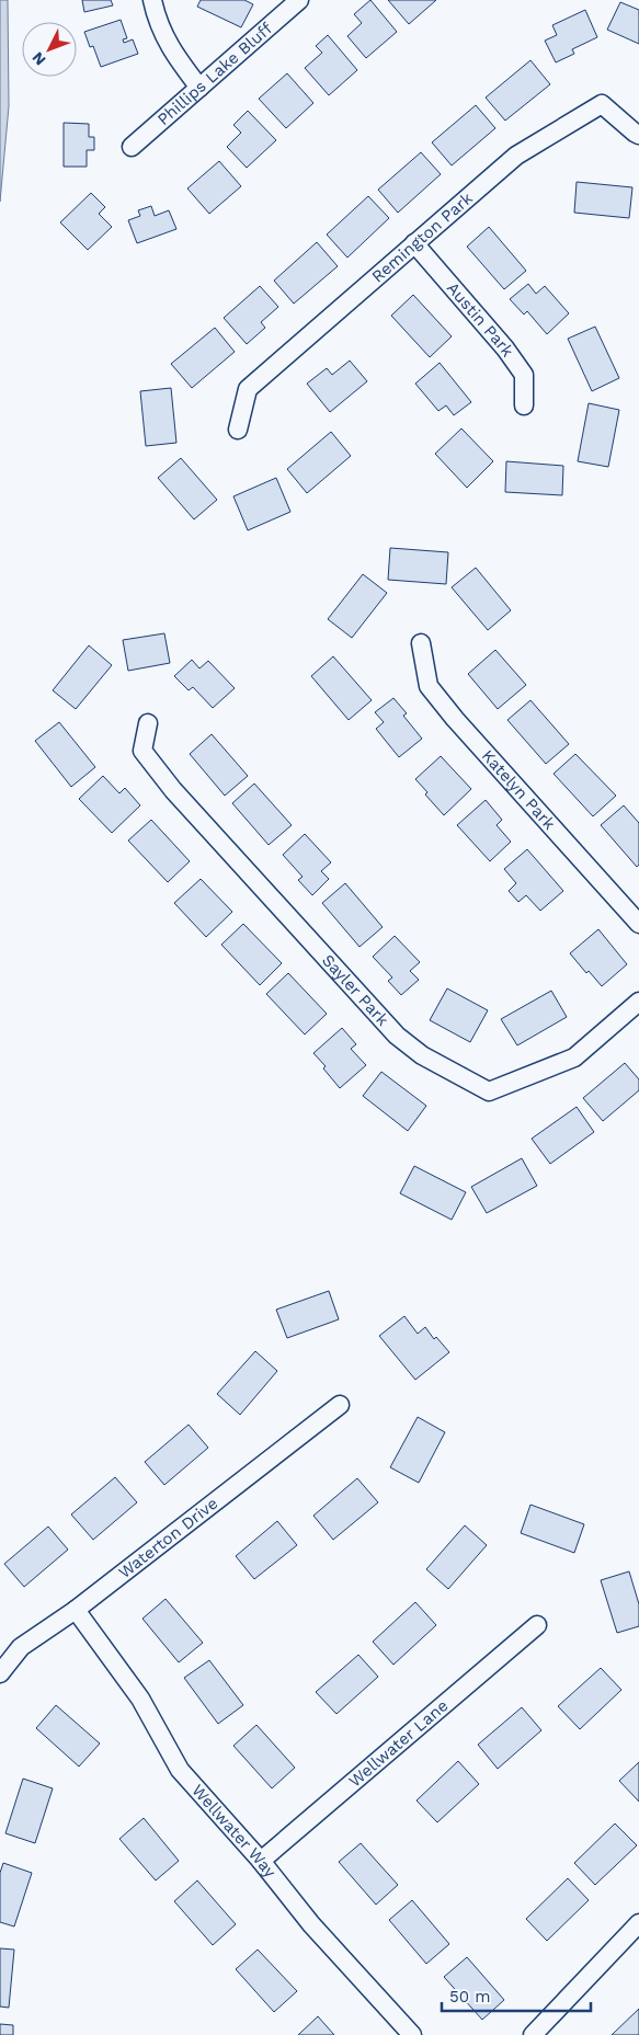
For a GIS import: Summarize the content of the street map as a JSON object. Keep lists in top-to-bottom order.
{
  "streets": {
    "street": [
      "Phillips Lake Bluff",
      "Remington Park",
      "Austin Park",
      "Katelyn Park",
      "Sayler Park",
      "Waterton Drive",
      "Wellwater Lane",
      "Wellwater Way"
    ]
  },
  "crossings": [
    ["Remington Park", "Austin Park"],
    ["Waterton Drive", "Wellwater Way"],
    ["Wellwater Lane", "Wellwater Way"]
  ],
  "scale_bar": "50 m",
  "north": "bottom left"
}
